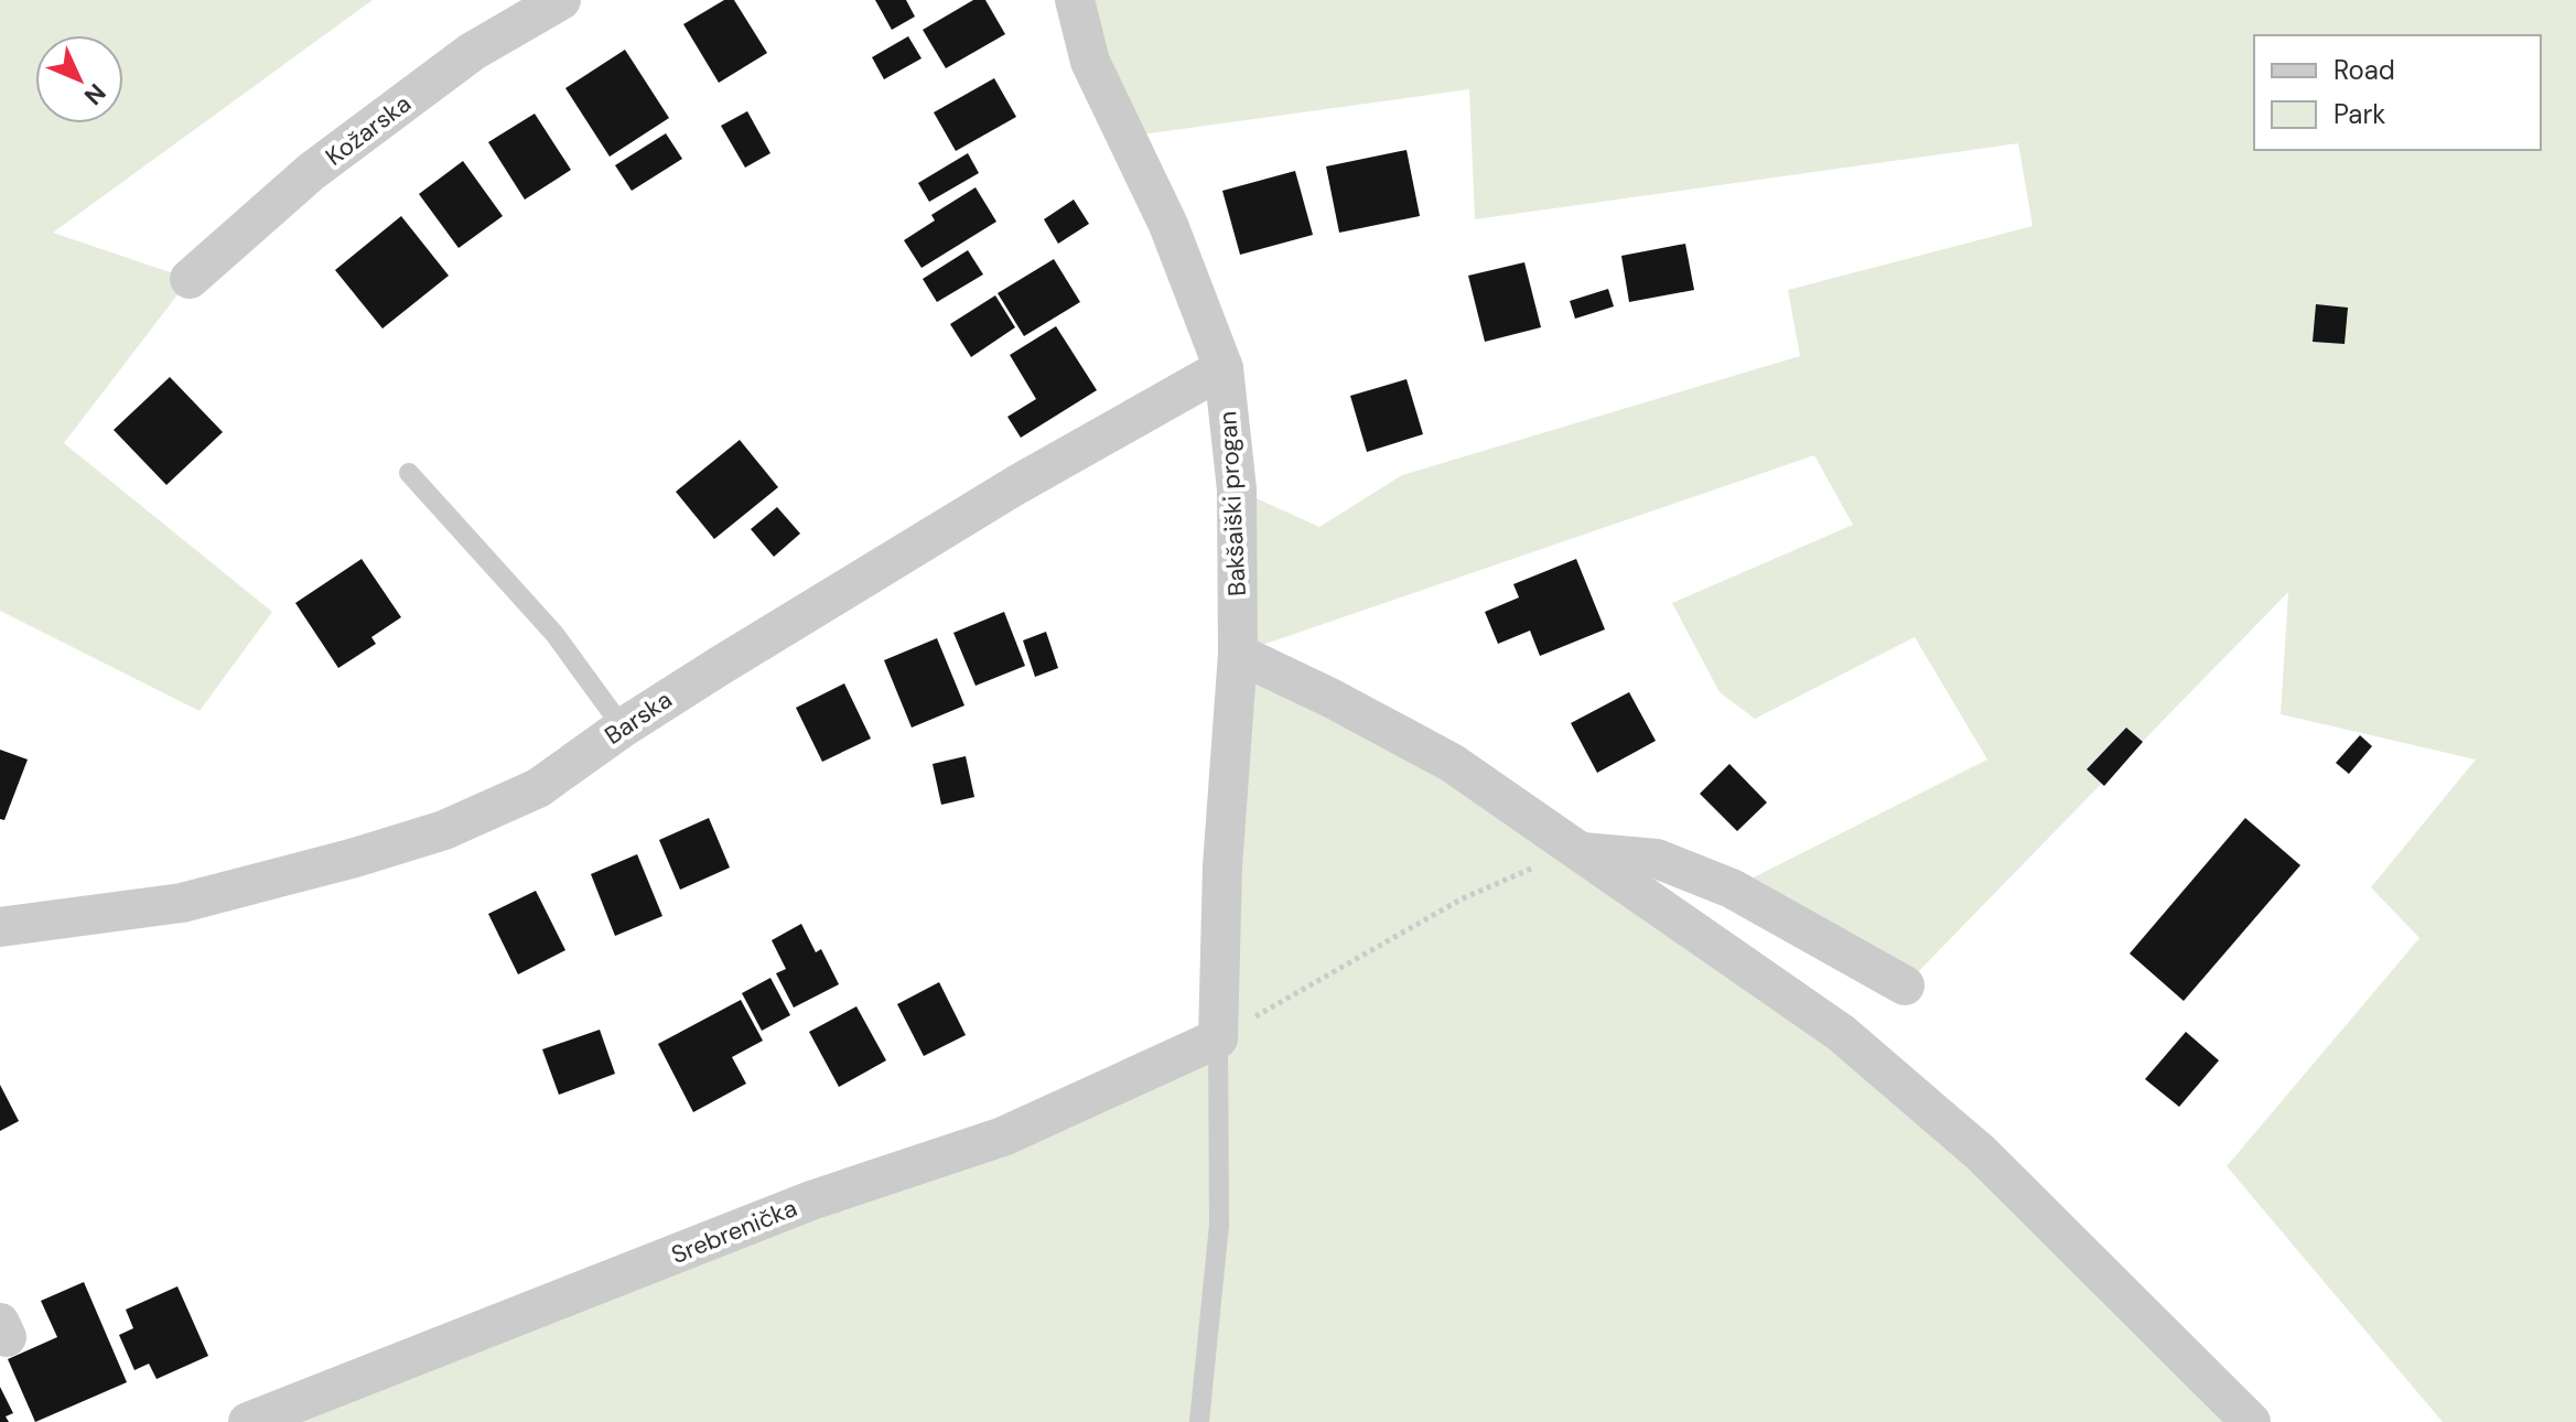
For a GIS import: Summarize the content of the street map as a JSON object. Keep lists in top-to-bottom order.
{
  "streets": {
    "street": [
      "Kožarska",
      "Bakšaiški progan",
      "Barska",
      "Srebrenička"
    ]
  },
  "crossings": [
    ["Bakšaiški progan", "Barska"],
    ["Bakšaiški progan", "Srebrenička"]
  ],
  "legend": ["Road", "Park"],
  "north": "bottom right"
}
